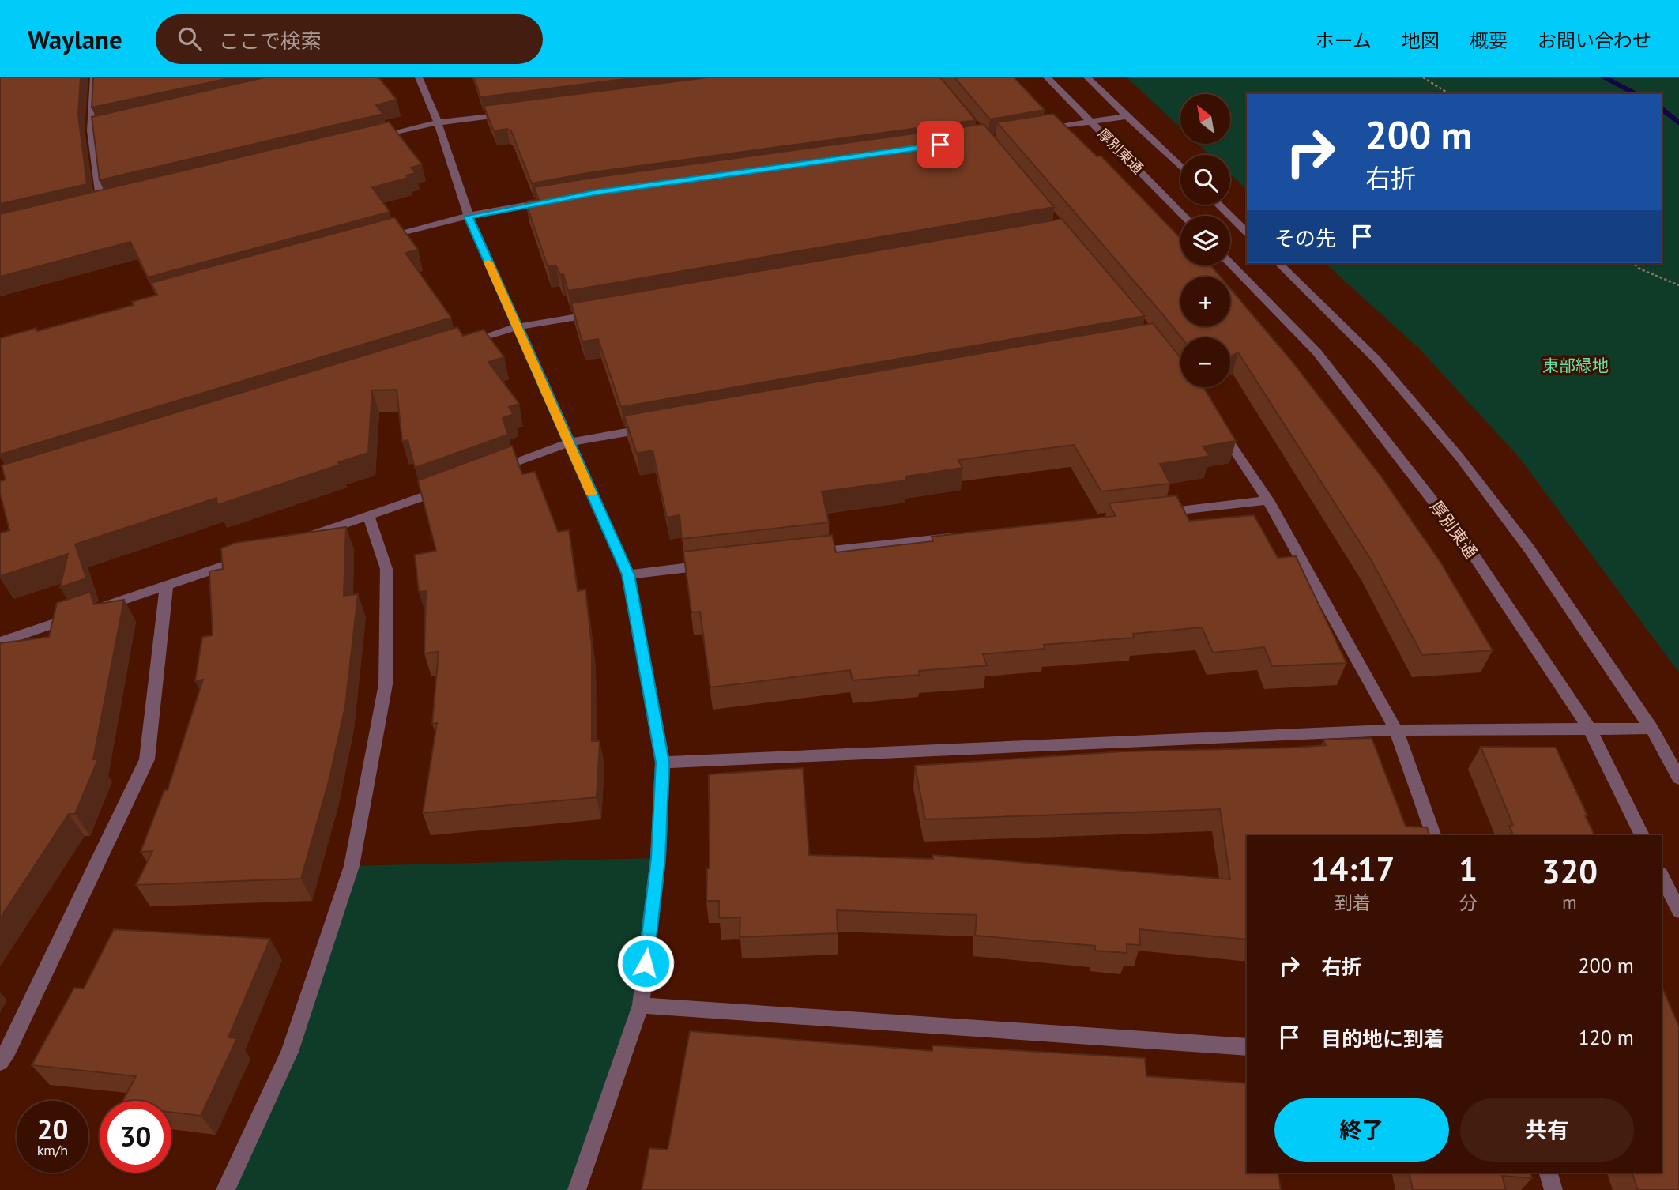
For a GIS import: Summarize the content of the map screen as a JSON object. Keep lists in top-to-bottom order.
{
  "streets": {
    "street": ["厚別東通"]
  },
  "parks": ["東部緑地"],
  "north": "top left",
  "page": {
    "header": "Waylane",
    "search": "ここで検索",
    "nav": [
      "ホーム",
      "地図",
      "概要",
      "お問い合わせ"
    ],
    "map_buttons": ["+", "−"],
    "turn": ["200 m", "右折"],
    "then": "その先",
    "eta": [
      "14:17",
      "到着",
      "1",
      "分",
      "320",
      "m"
    ],
    "list": [
      {
        "name": "右折",
        "value": "200 m"
      },
      {
        "name": "目的地に到着",
        "value": "120 m"
      }
    ],
    "buttons": ["終了", "共有"],
    "speed": "20 km/h",
    "limit": "30"
  }
}
